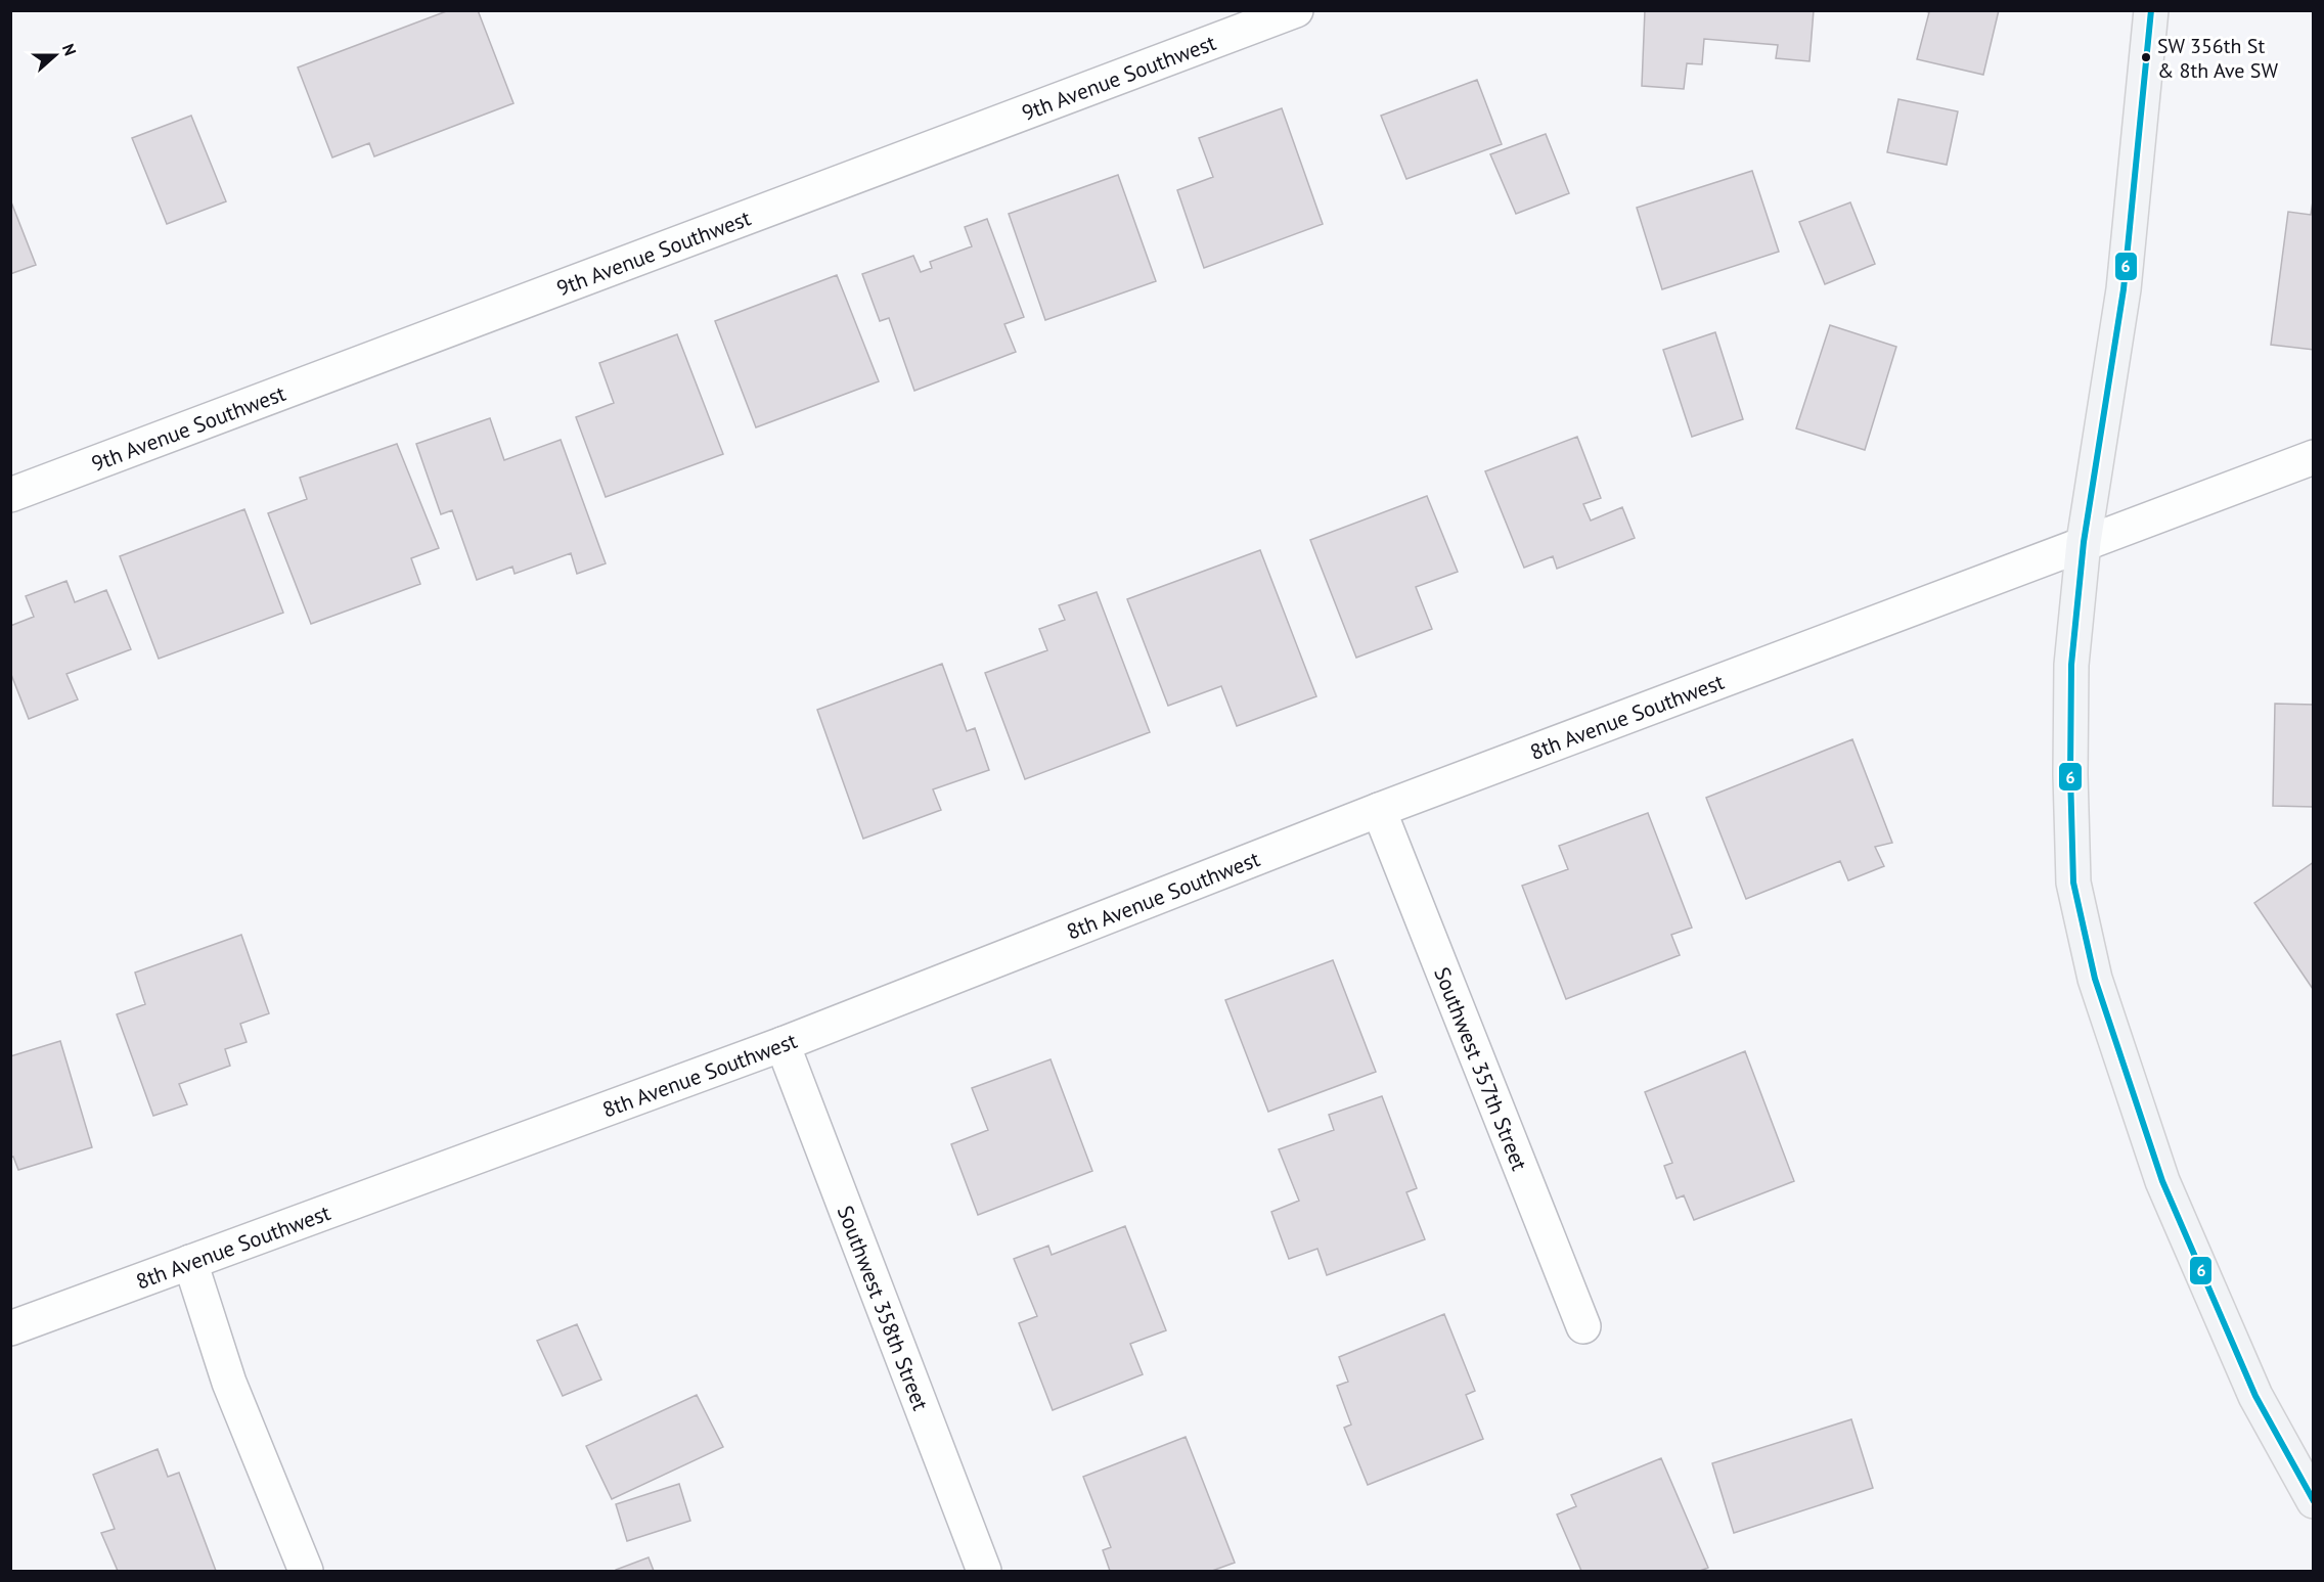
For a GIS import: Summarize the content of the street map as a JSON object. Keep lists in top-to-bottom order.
{
  "streets": {
    "street": [
      "9th Avenue Southwest",
      "8th Avenue Southwest",
      "Southwest 357th Street",
      "Southwest 358th Street"
    ]
  },
  "crossings": [
    ["8th Avenue Southwest", "Southwest 357th Street"],
    ["8th Avenue Southwest", "Southwest 358th Street"]
  ],
  "places": ["SW 356th St & 8th Ave SW"],
  "lines": ["transit line 6"],
  "north": "right"
}
